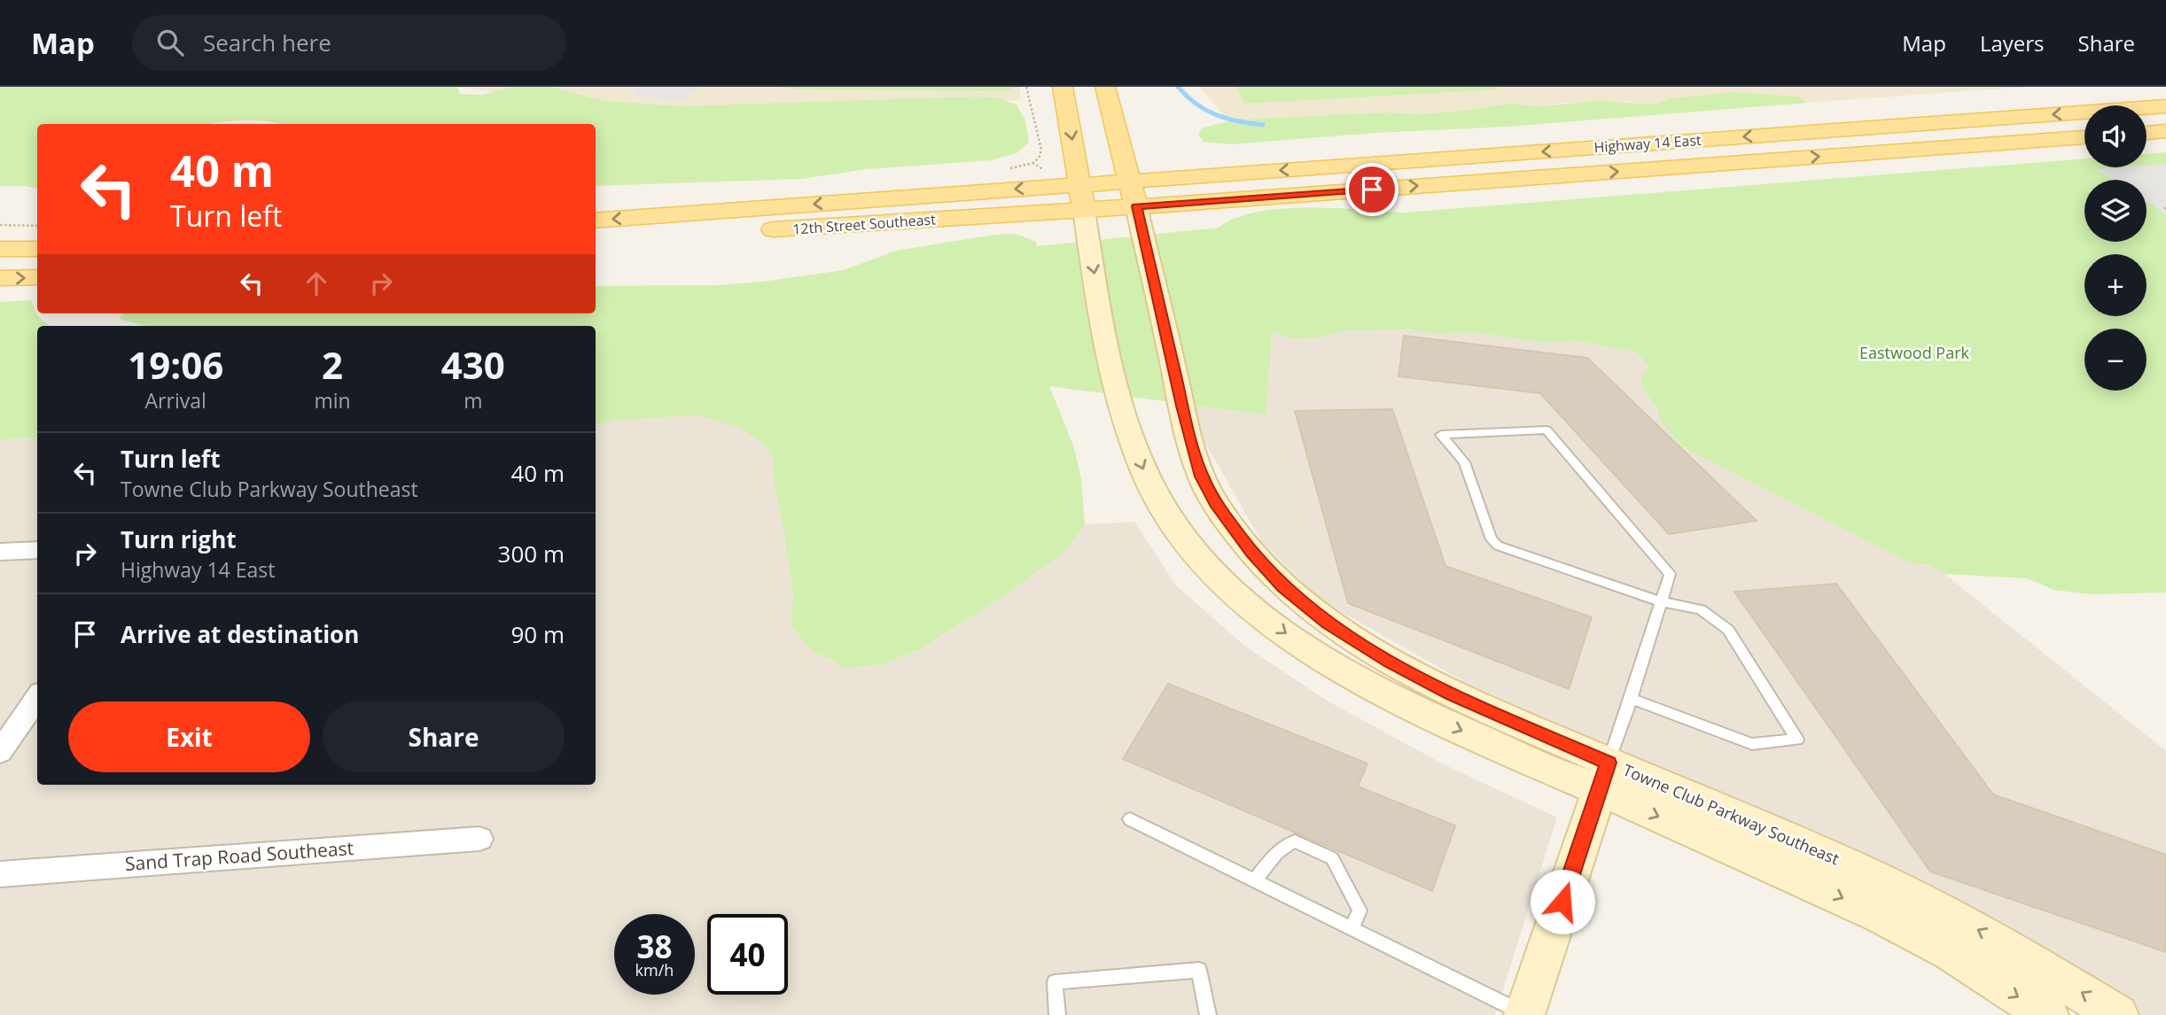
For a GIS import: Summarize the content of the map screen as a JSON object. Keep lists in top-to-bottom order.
{
  "streets": {
    "main road": ["Highway 14 East", "12th Street Southeast"],
    "street": ["Towne Club Parkway Southeast", "Sand Trap Road Southeast"]
  },
  "crossings": [
    ["Highway 14 East", "12th Street Southeast"],
    ["Highway 14 East", "Towne Club Parkway Southeast"],
    ["12th Street Southeast", "Towne Club Parkway Southeast"]
  ],
  "parks": ["Eastwood Park"],
  "page": {
    "header": "Map",
    "search": "Search here",
    "nav": ["Map", "Layers", "Share"],
    "map_buttons": ["+", "−"],
    "turn": ["40 m", "Turn left"],
    "eta": [
      "19:06",
      "Arrival",
      "2",
      "min",
      "430",
      "m"
    ],
    "list": [
      {
        "name": "Turn left",
        "note": "Towne Club Parkway Southeast",
        "value": "40 m"
      },
      {
        "name": "Turn right",
        "note": "Highway 14 East",
        "value": "300 m"
      },
      {
        "name": "Arrive at destination",
        "value": "90 m"
      }
    ],
    "buttons": ["Exit", "Share"],
    "speed": "38 km/h",
    "limit": "40"
  }
}
